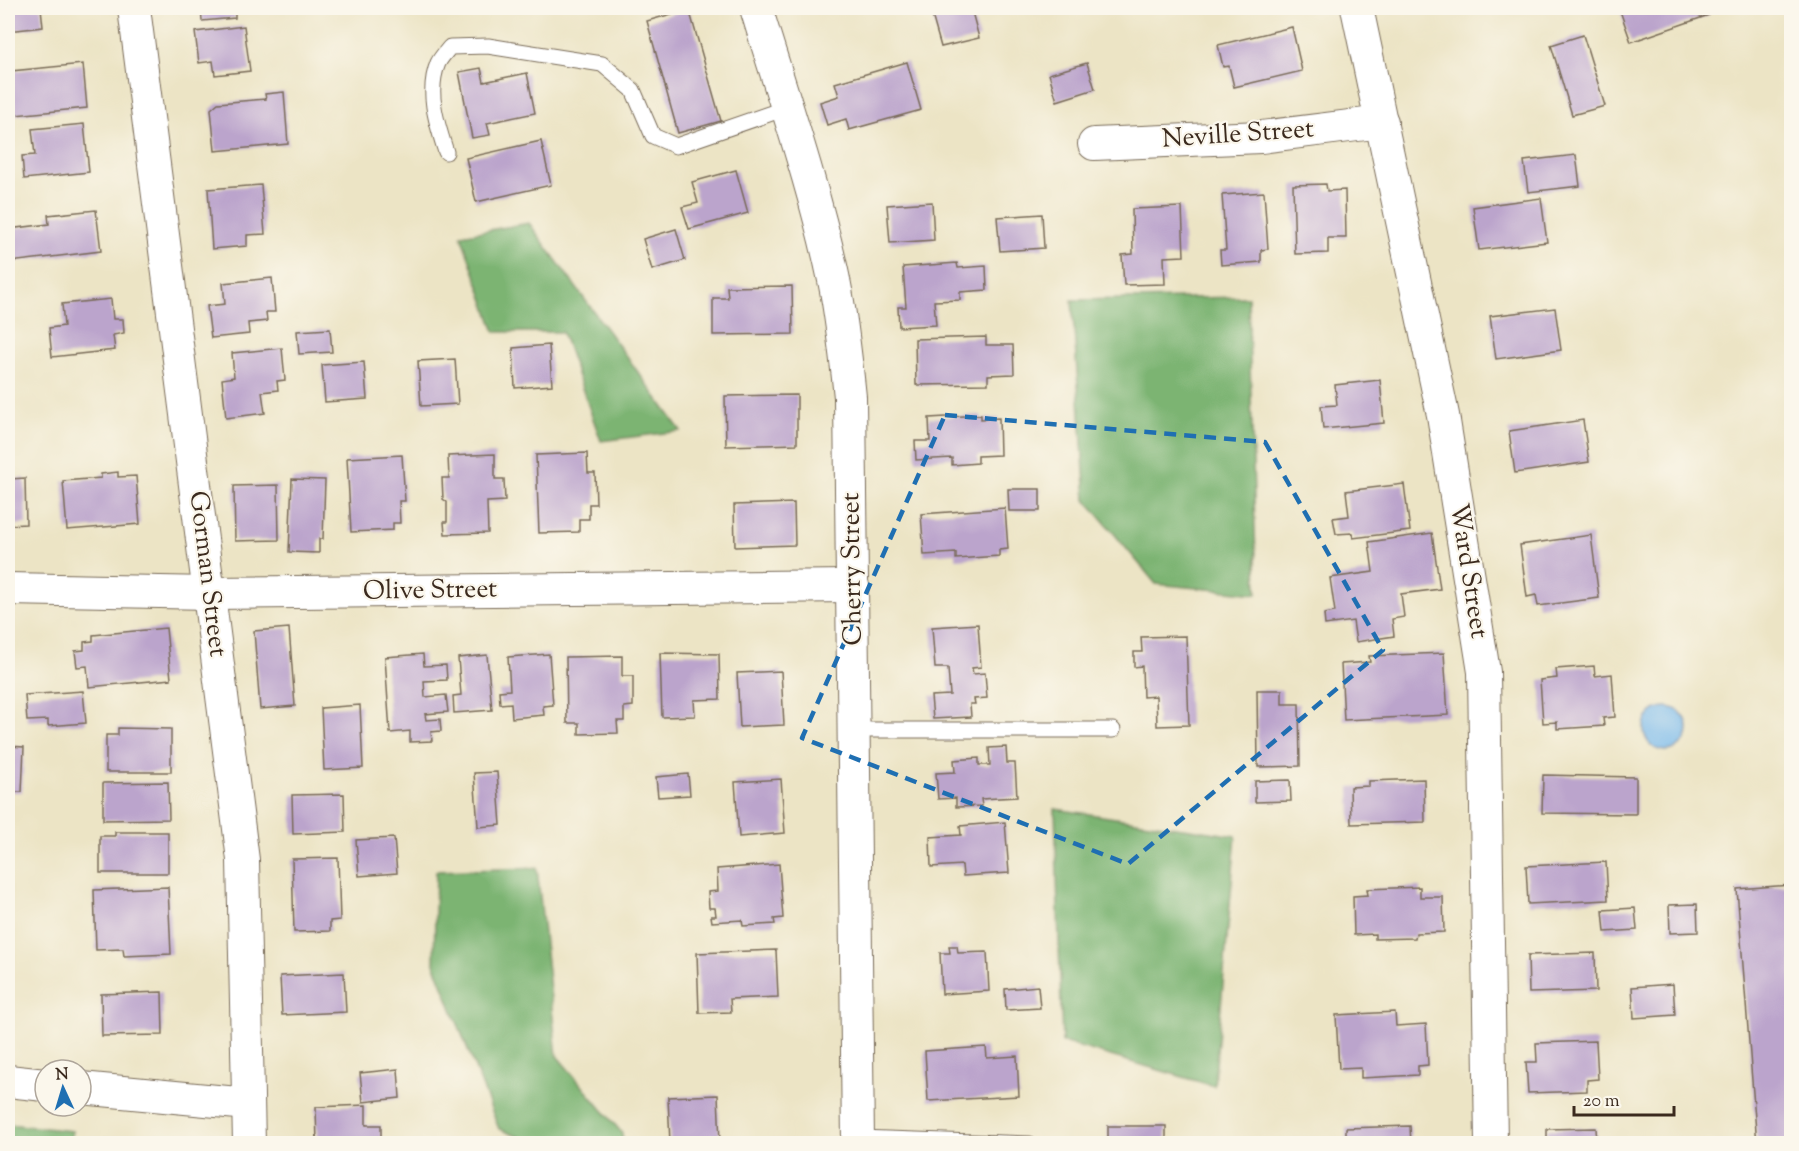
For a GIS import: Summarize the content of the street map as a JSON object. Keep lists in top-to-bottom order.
{
  "streets": {
    "street": [
      "Neville Street",
      "Cherry Street",
      "Ward Street",
      "Gorman Street",
      "Olive Street"
    ]
  },
  "crossings": [
    ["Neville Street", "Ward Street"],
    ["Cherry Street", "Olive Street"],
    ["Gorman Street", "Olive Street"]
  ],
  "scale_bar": "20 m",
  "north": "top"
}
